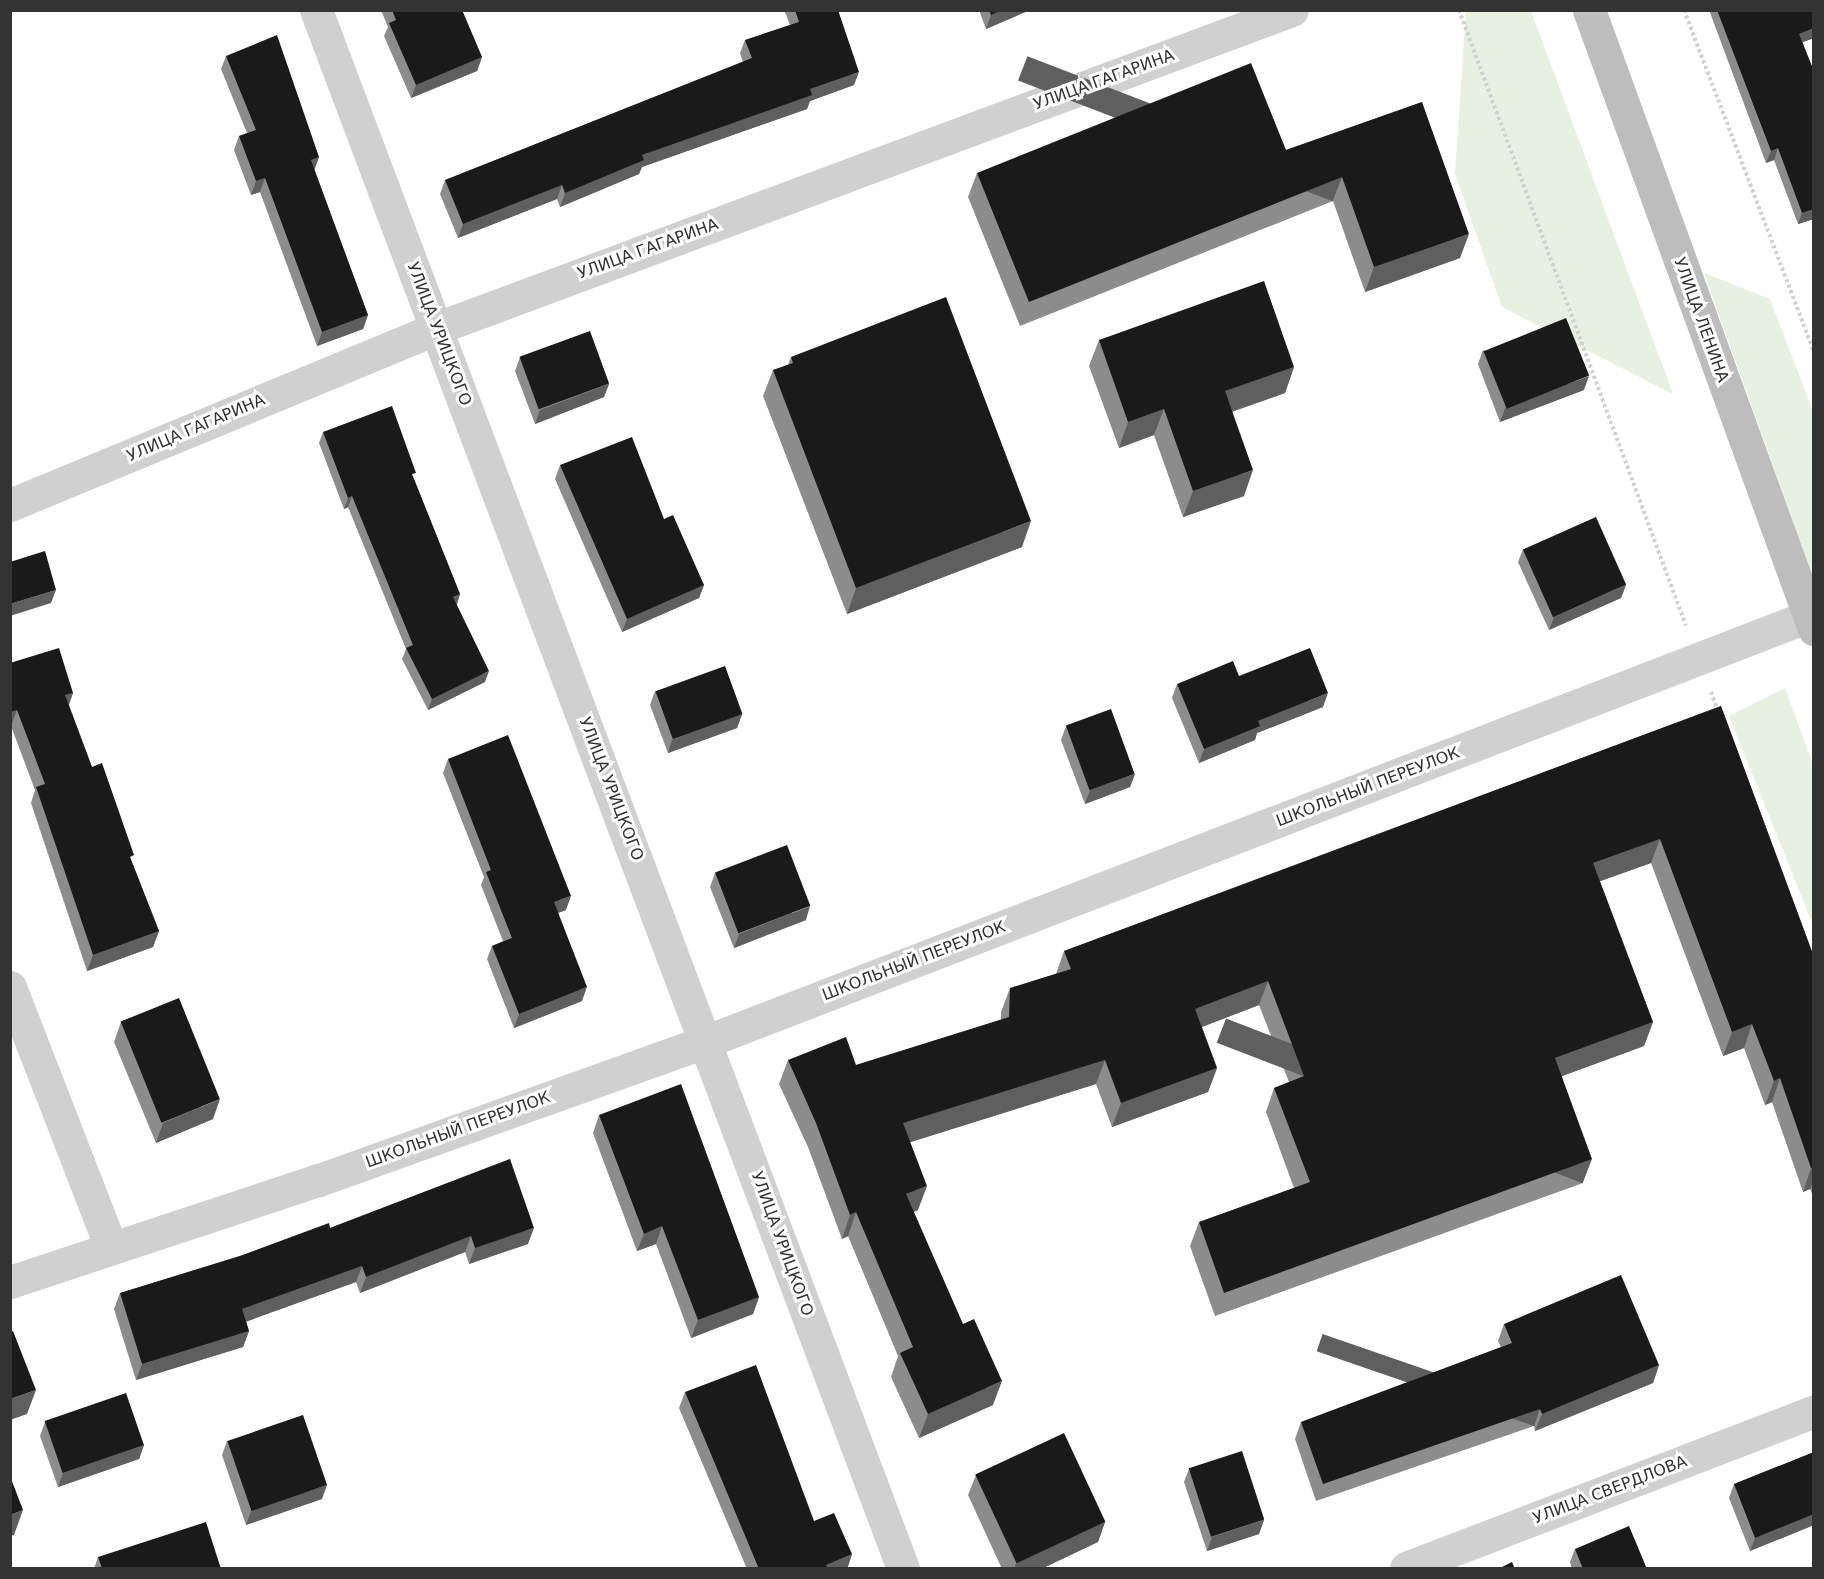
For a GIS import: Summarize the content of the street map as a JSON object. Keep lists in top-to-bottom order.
{
  "streets": {
    "main road": ["УЛИЦА ЛЕНИНА"],
    "street": [
      "УЛИЦА ГАГАРИНА",
      "УЛИЦА УРИЦКОГО",
      "ШКОЛЬНЫЙ ПЕРЕУЛОК",
      "УЛИЦА СВЕРДЛОВА"
    ]
  },
  "crossings": [
    ["УЛИЦА ГАГАРИНА", "УЛИЦА УРИЦКОГО"],
    ["УЛИЦА ЛЕНИНА", "ШКОЛЬНЫЙ ПЕРЕУЛОК"],
    ["УЛИЦА УРИЦКОГО", "ШКОЛЬНЫЙ ПЕРЕУЛОК"]
  ]
}
